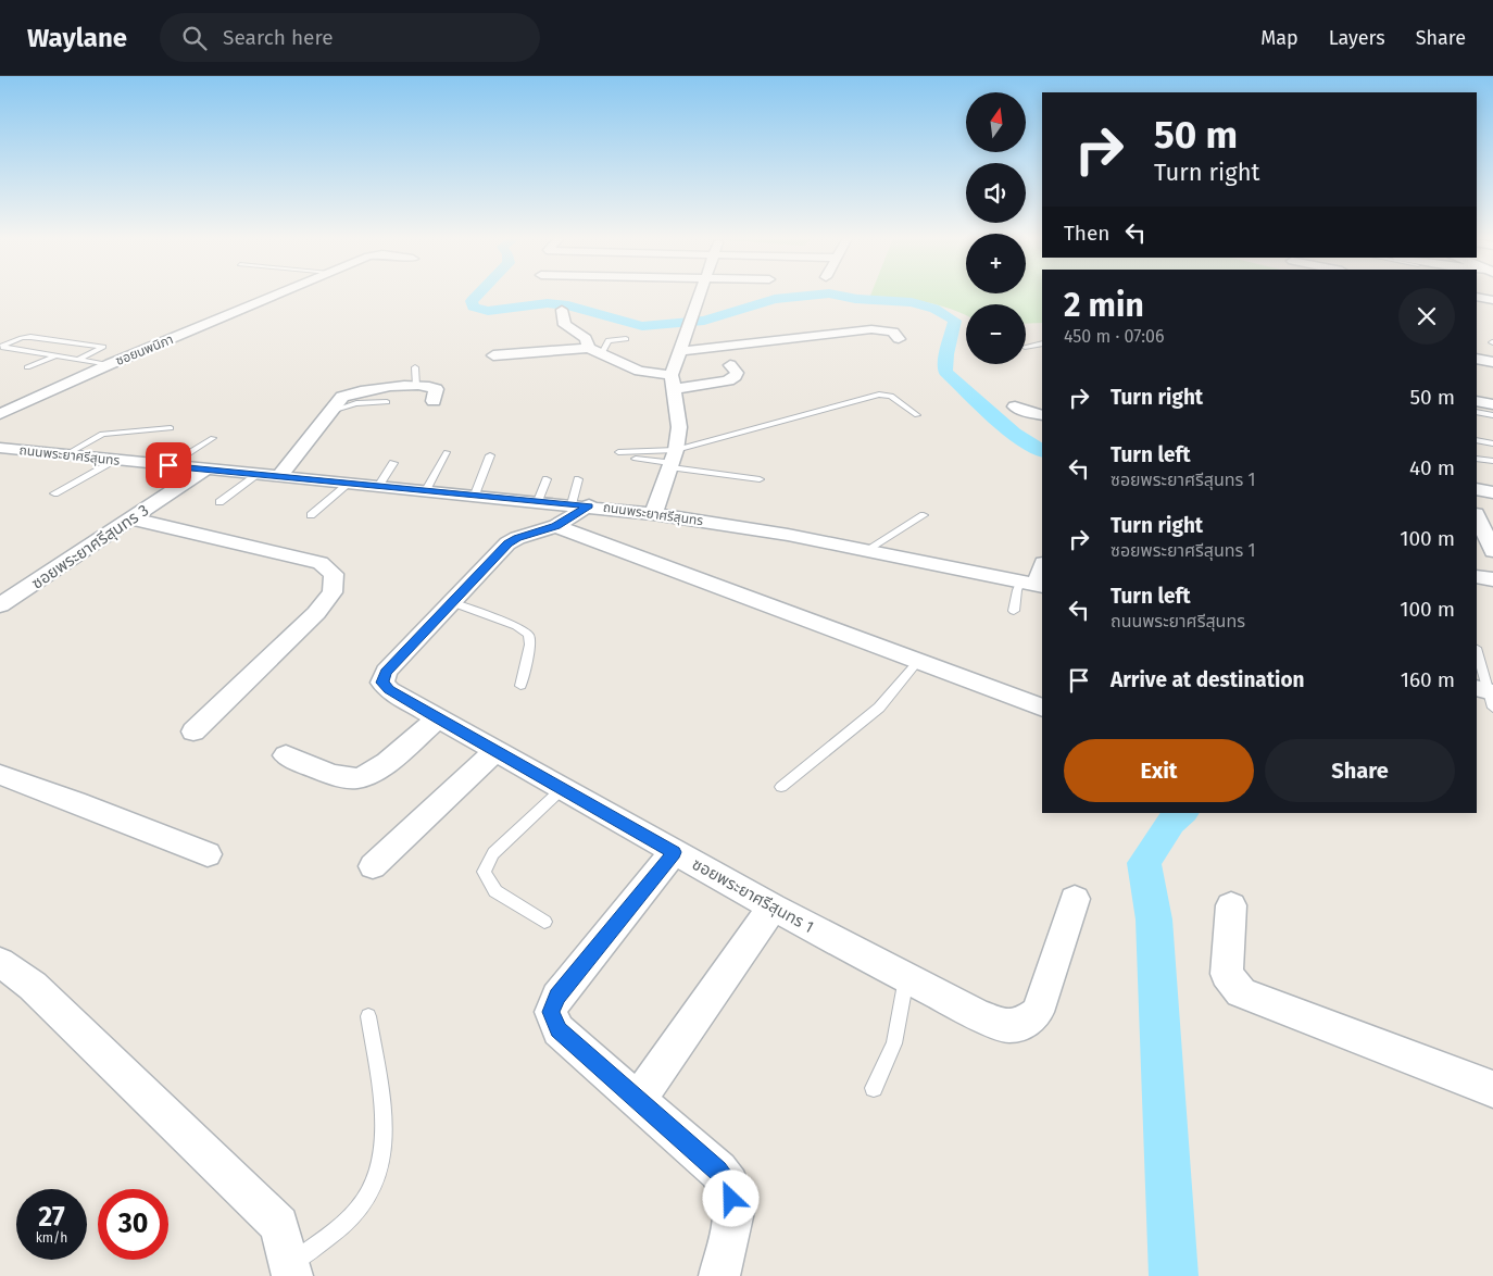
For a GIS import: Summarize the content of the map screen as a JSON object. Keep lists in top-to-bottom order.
{
  "streets": {
    "street": [
      "ซอยนพนิภา",
      "ถนนพระยาศรีสุนทร",
      "ซอยพระยาศรีสุนทร 3",
      "ซอยพระยาศรีสุนทร 1"
    ]
  },
  "crossings": [
    ["ถนนพระยาศรีสุนทร", "ซอยพระยาศรีสุนทร 3"],
    ["ถนนพระยาศรีสุนทร", "ซอยพระยาศรีสุนทร 1"]
  ],
  "north": "top",
  "page": {
    "header": "Waylane",
    "search": "Search here",
    "nav": ["Map", "Layers", "Share"],
    "map_buttons": ["+", "−"],
    "turn": ["50 m", "Turn right"],
    "then": "Then",
    "heading": ["2 min", "450 m · 07:06"],
    "list": [
      {
        "name": "Turn right",
        "value": "50 m"
      },
      {
        "name": "Turn left",
        "note": "ซอยพระยาศรีสุนทร 1",
        "value": "40 m"
      },
      {
        "name": "Turn right",
        "note": "ซอยพระยาศรีสุนทร 1",
        "value": "100 m"
      },
      {
        "name": "Turn left",
        "note": "ถนนพระยาศรีสุนทร",
        "value": "100 m"
      },
      {
        "name": "Arrive at destination",
        "value": "160 m"
      }
    ],
    "buttons": ["Exit", "Share"],
    "speed": "27 km/h",
    "limit": "30"
  }
}
